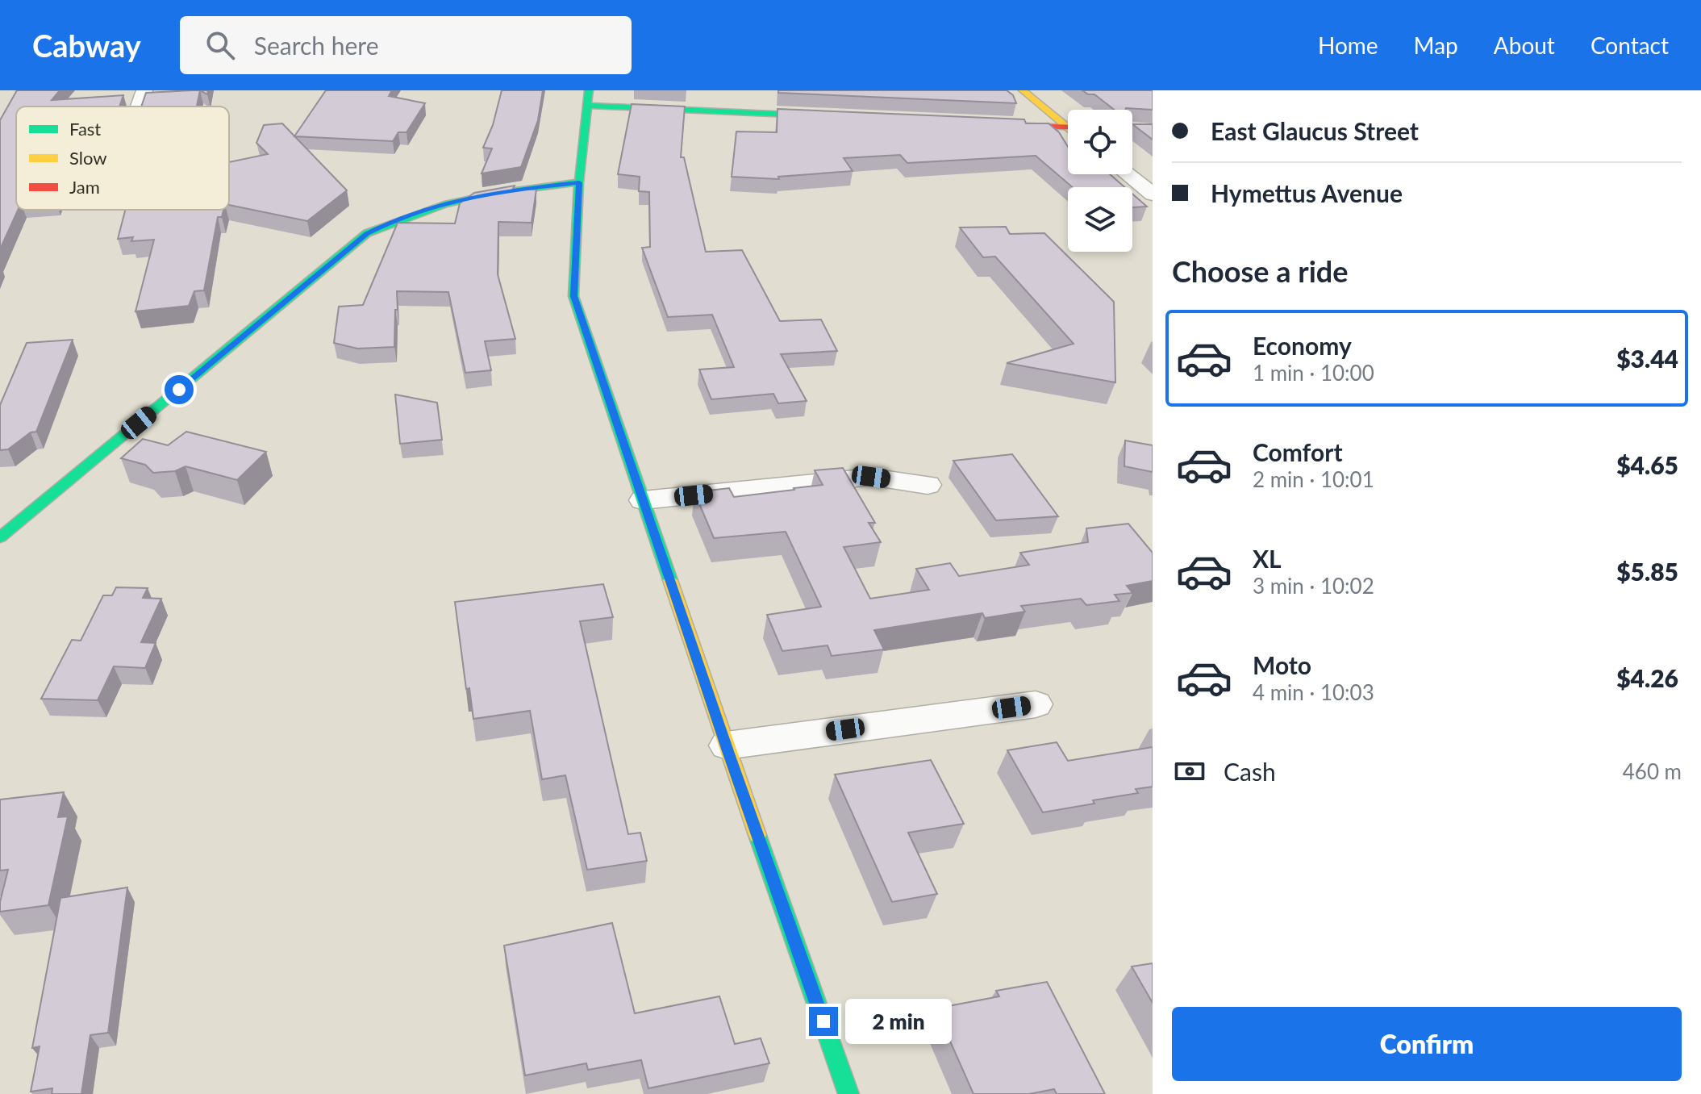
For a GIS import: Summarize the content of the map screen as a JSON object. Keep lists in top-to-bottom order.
{
  "legend": ["Fast", "Slow", "Jam"],
  "page": {
    "header": "Cabway",
    "search": "Search here",
    "nav": [
      "Home",
      "Map",
      "About",
      "Contact"
    ],
    "banner": ["East Glaucus Street", "Hymettus Avenue"],
    "heading": "Choose a ride",
    "list": [
      {
        "name": "Economy",
        "note": "1 min · 10:00",
        "value": "$3.44"
      },
      {
        "name": "Comfort",
        "note": "2 min · 10:01",
        "value": "$4.65"
      },
      {
        "name": "XL",
        "note": "3 min · 10:02",
        "value": "$5.85"
      },
      {
        "name": "Moto",
        "note": "4 min · 10:03",
        "value": "$4.26"
      }
    ],
    "pay": ["Cash", "460 m"],
    "buttons": "Confirm",
    "bubble": "2 min"
  }
}
